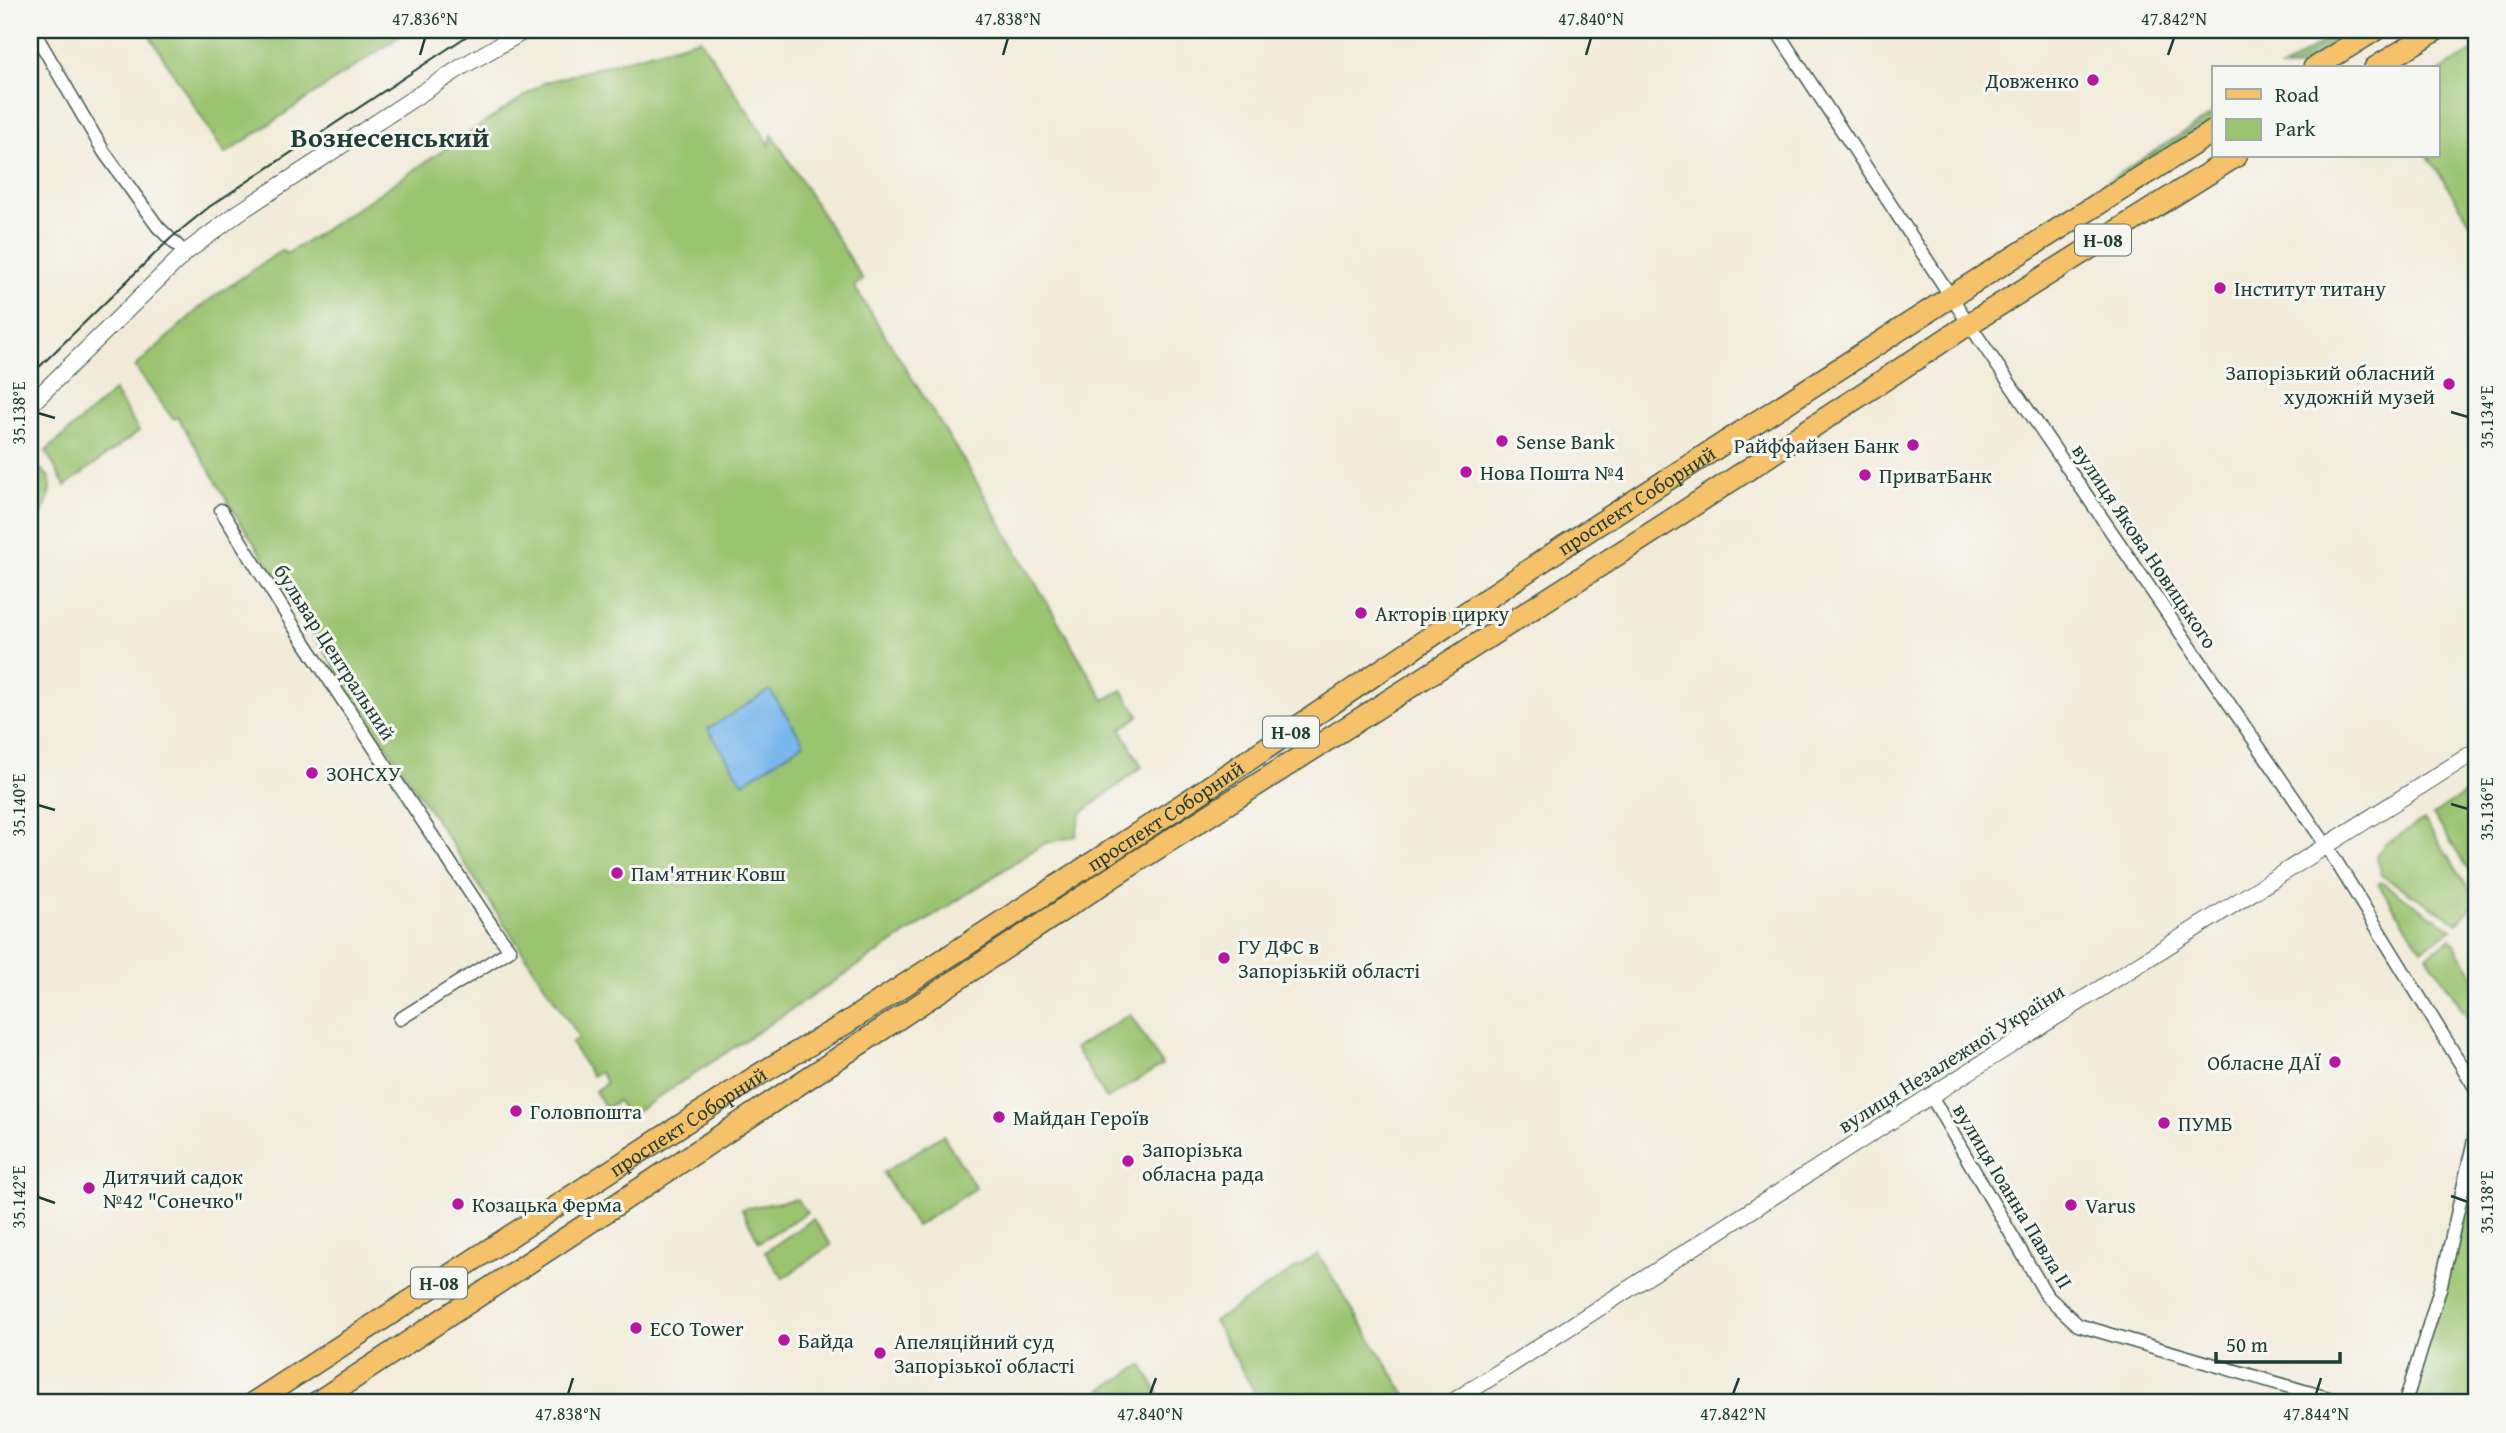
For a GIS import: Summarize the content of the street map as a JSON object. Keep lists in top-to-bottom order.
{
  "streets": {
    "main road": ["Н-08", "проспект Соборний"],
    "street": [
      "вулиця Якова Новицького",
      "бульвар Центральний",
      "вулиця Незалежної України",
      "вулиця Іоанна Павла ІІ"
    ]
  },
  "crossings": [
    ["проспект Соборний", "вулиця Якова Новицького"],
    ["вулиця Якова Новицького", "вулиця Незалежної України"],
    ["вулиця Незалежної України", "вулиця Іоанна Павла ІІ"]
  ],
  "districts": ["Вознесенський"],
  "places": [
    "Довженко",
    "Інститут титану",
    "Запорізький обласний художній музей",
    "Sense Bank",
    "Райффайзен Банк",
    "Нова Пошта №4",
    "ПриватБанк",
    "Акторів цирку",
    "ЗОНСХУ",
    "Пам'ятник Ковш",
    "ГУ ДФС в Запорізькій області",
    "Обласне ДАЇ",
    "Головпошта",
    "Майдан Героїв",
    "ПУМБ",
    "Запорізька обласна рада",
    "Дитячий садок №42 \"Сонечко\"",
    "Козацька Ферма",
    "Varus",
    "ECO Tower",
    "Байда",
    "Апеляційний суд Запорізької області"
  ],
  "legend": ["Road", "Park"],
  "scale_bar": "50 m",
  "coordinates": [
    "47.836°N",
    "47.838°N",
    "47.840°N",
    "47.842°N",
    "35.138°E",
    "35.134°E",
    "35.140°E",
    "35.136°E",
    "35.142°E",
    "47.844°N"
  ]
}
